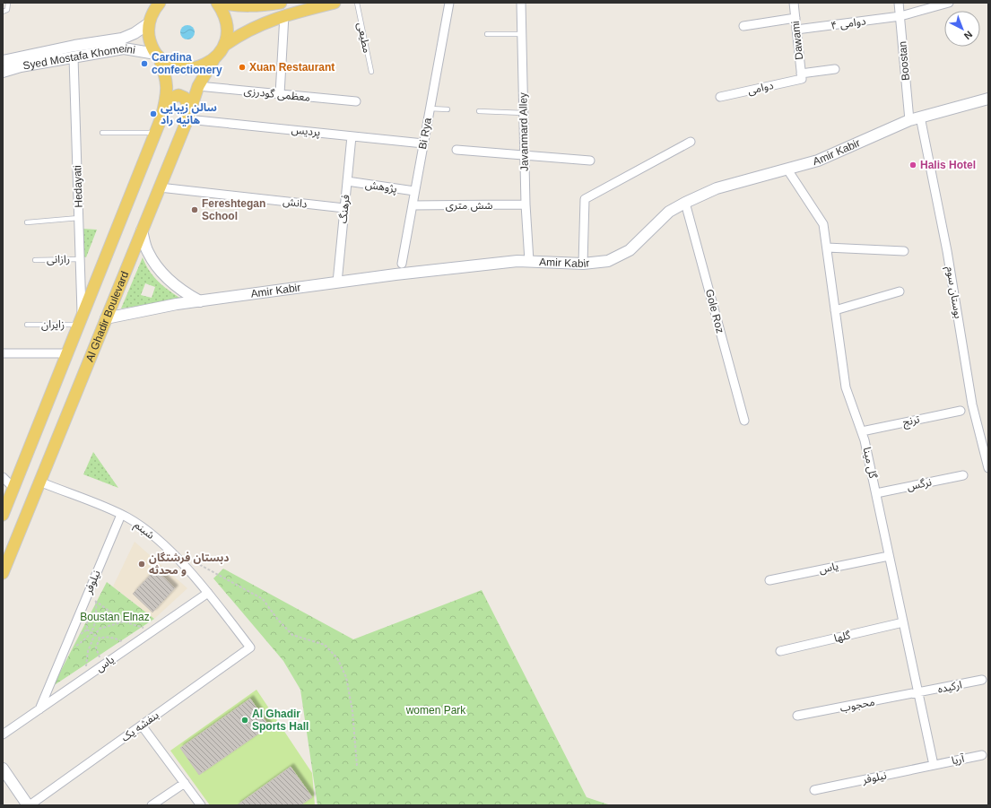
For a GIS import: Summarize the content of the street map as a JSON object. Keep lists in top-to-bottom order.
{
  "streets": {
    "main road": ["Al Ghadir Boulevard"],
    "street": [
      "دوامی ۴",
      "Dawami",
      "Syed Mostafa Khomeini",
      "Boostan",
      "دوامی",
      "معظمی گودرزی",
      "پردیس",
      "Javanmard Alley",
      "Bi Rya",
      "Amir Kabir",
      "Hedayati",
      "پژوهش",
      "دانش",
      "شش متری",
      "فرهنگ",
      "بوستان سوم",
      "Gole Roz",
      "ترنج",
      "گل مینا",
      "نرگس",
      "شبنم",
      "یاس",
      "نیلوفر",
      "گلها",
      "ارکیده",
      "محجوب",
      "بنفشه یک",
      "آریا"
    ],
    "lane": ["مطیعی", "رازانی", "زایران"]
  },
  "crossings": [
    ["دوامی ۴", "Dawami"],
    ["دوامی ۴", "Boostan"],
    ["Dawami", "دوامی"],
    ["Syed Mostafa Khomeini", "Hedayati"],
    ["Syed Mostafa Khomeini", "Al Ghadir Boulevard"],
    ["Boostan", "Amir Kabir"],
    ["معظمی گودرزی", "Al Ghadir Boulevard"],
    ["پردیس", "Bi Rya"],
    ["پردیس", "فرهنگ"],
    ["پردیس", "Al Ghadir Boulevard"],
    ["Javanmard Alley", "Amir Kabir"],
    ["Javanmard Alley", "شش متری"],
    ["Bi Rya", "پژوهش"],
    ["Bi Rya", "شش متری"],
    ["Amir Kabir", "فرهنگ"],
    ["Amir Kabir", "بوستان سوم"],
    ["Amir Kabir", "Gole Roz"],
    ["Amir Kabir", "Al Ghadir Boulevard"],
    ["Amir Kabir", "گل مینا"],
    ["Hedayati", "رازانی"],
    ["Hedayati", "Al Ghadir Boulevard"],
    ["Hedayati", "زایران"],
    ["پژوهش", "فرهنگ"],
    ["دانش", "فرهنگ"],
    ["دانش", "Al Ghadir Boulevard"],
    ["Al Ghadir Boulevard", "زایران"],
    ["Al Ghadir Boulevard", "شبنم"],
    ["ترنج", "گل مینا"],
    ["گل مینا", "نرگس"],
    ["گل مینا", "یاس"],
    ["گل مینا", "نیلوفر"],
    ["گل مینا", "گلها"],
    ["گل مینا", "ارکیده"],
    ["گل مینا", "محجوب"],
    ["گل مینا", "آریا"],
    ["شبنم", "یاس"],
    ["شبنم", "نیلوفر"],
    ["شبنم", "بنفشه یک"],
    ["یاس", "نیلوفر"],
    ["نیلوفر", "آریا"],
    ["ارکیده", "محجوب"]
  ],
  "parks": ["Boustan Elnaz", "women Park"],
  "places": [
    "Cardina confectionery",
    "Xuan Restaurant",
    "سالن زیبایی هانيه راد",
    "Halis Hotel",
    "Fereshtegan School",
    "دبستان فرشتگان و محدثه",
    "Al Ghadir Sports Hall"
  ],
  "north": "bottom right"
}
